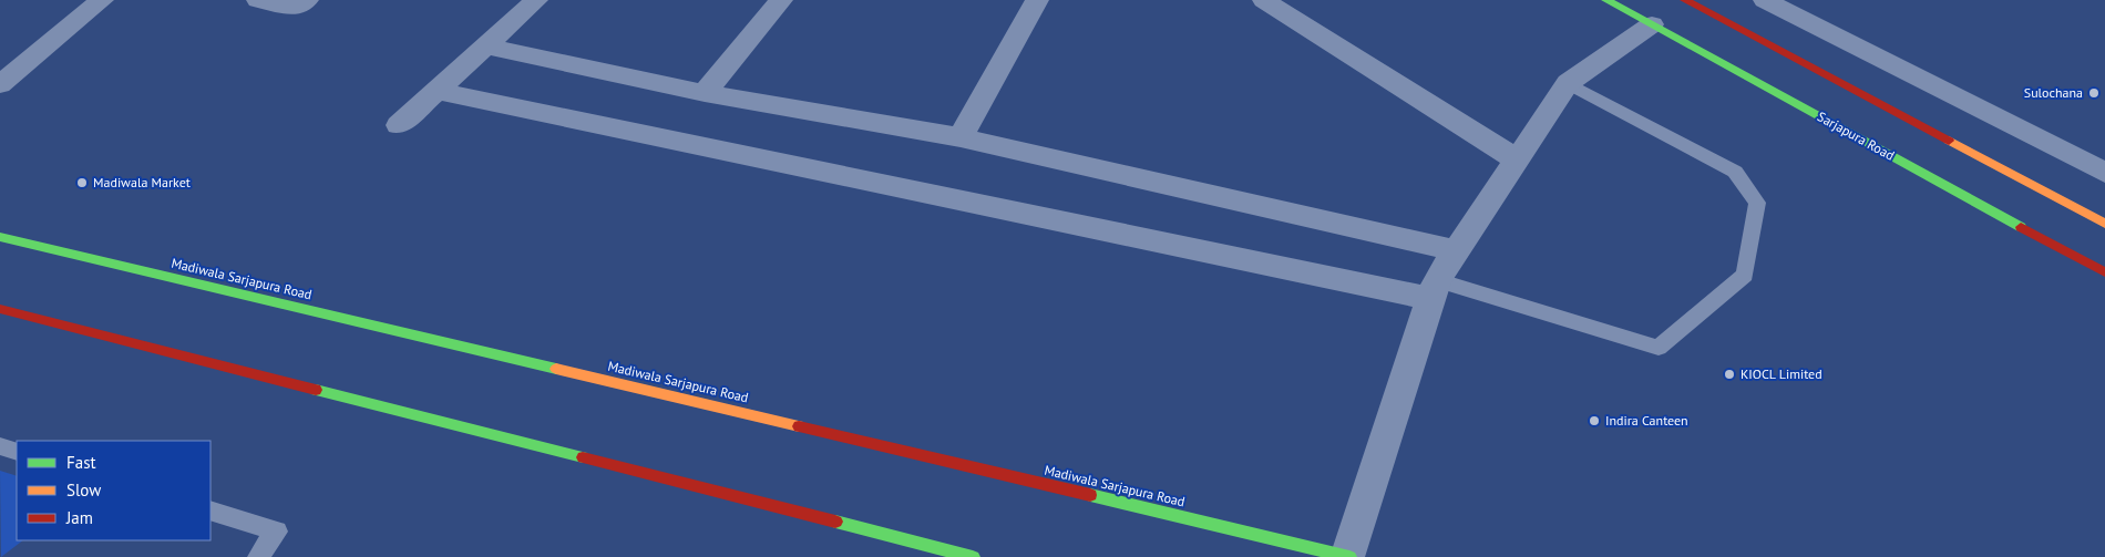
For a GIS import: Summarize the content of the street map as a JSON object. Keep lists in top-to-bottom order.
{
  "streets": {
    "main road": ["Sarjapura Road", "Madiwala Sarjapura Road"]
  },
  "places": [
    "Sulochana",
    "Madiwala Market",
    "KIOCL Limited",
    "Indira Canteen"
  ],
  "legend": ["Fast", "Slow", "Jam"]
}
